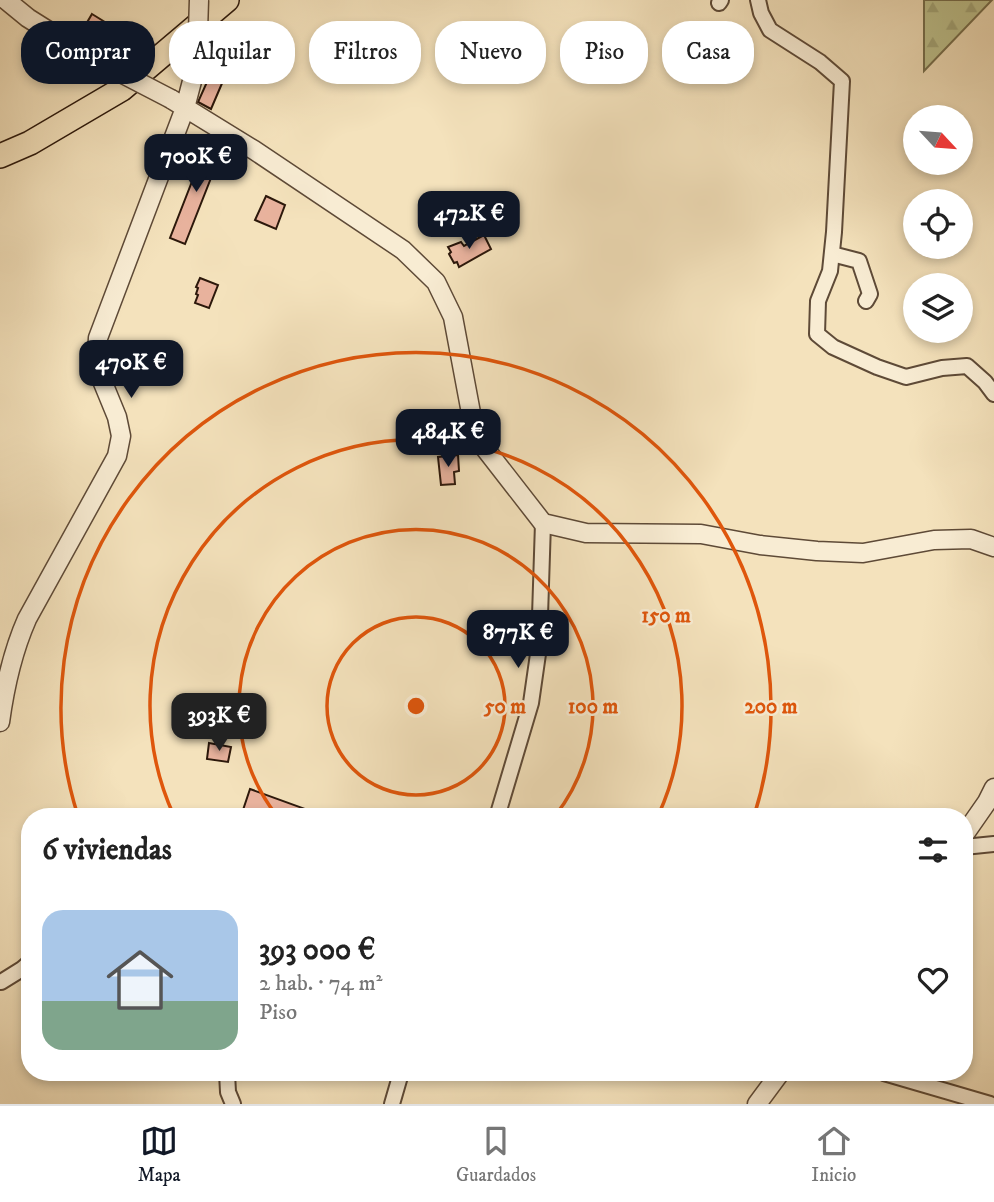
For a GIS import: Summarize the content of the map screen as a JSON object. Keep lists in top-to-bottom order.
{
  "north": "bottom right",
  "page": {
    "chip": [
      "Comprar",
      "Alquilar",
      "Filtros",
      "Nuevo",
      "Piso",
      "Casa"
    ],
    "price": [
      "700K €",
      "472K €",
      "470K €",
      "484K €",
      "877K €",
      "393K €"
    ],
    "heading": "6 viviendas",
    "list": [
      {
        "name": "393 000 €",
        "note": "2 hab. · 74 m² · Piso"
      }
    ],
    "tabs": ["Mapa", "Guardados", "Inicio"]
  },
  "rings": [
    "150 m",
    "50 m",
    "100 m",
    "200 m"
  ]
}
